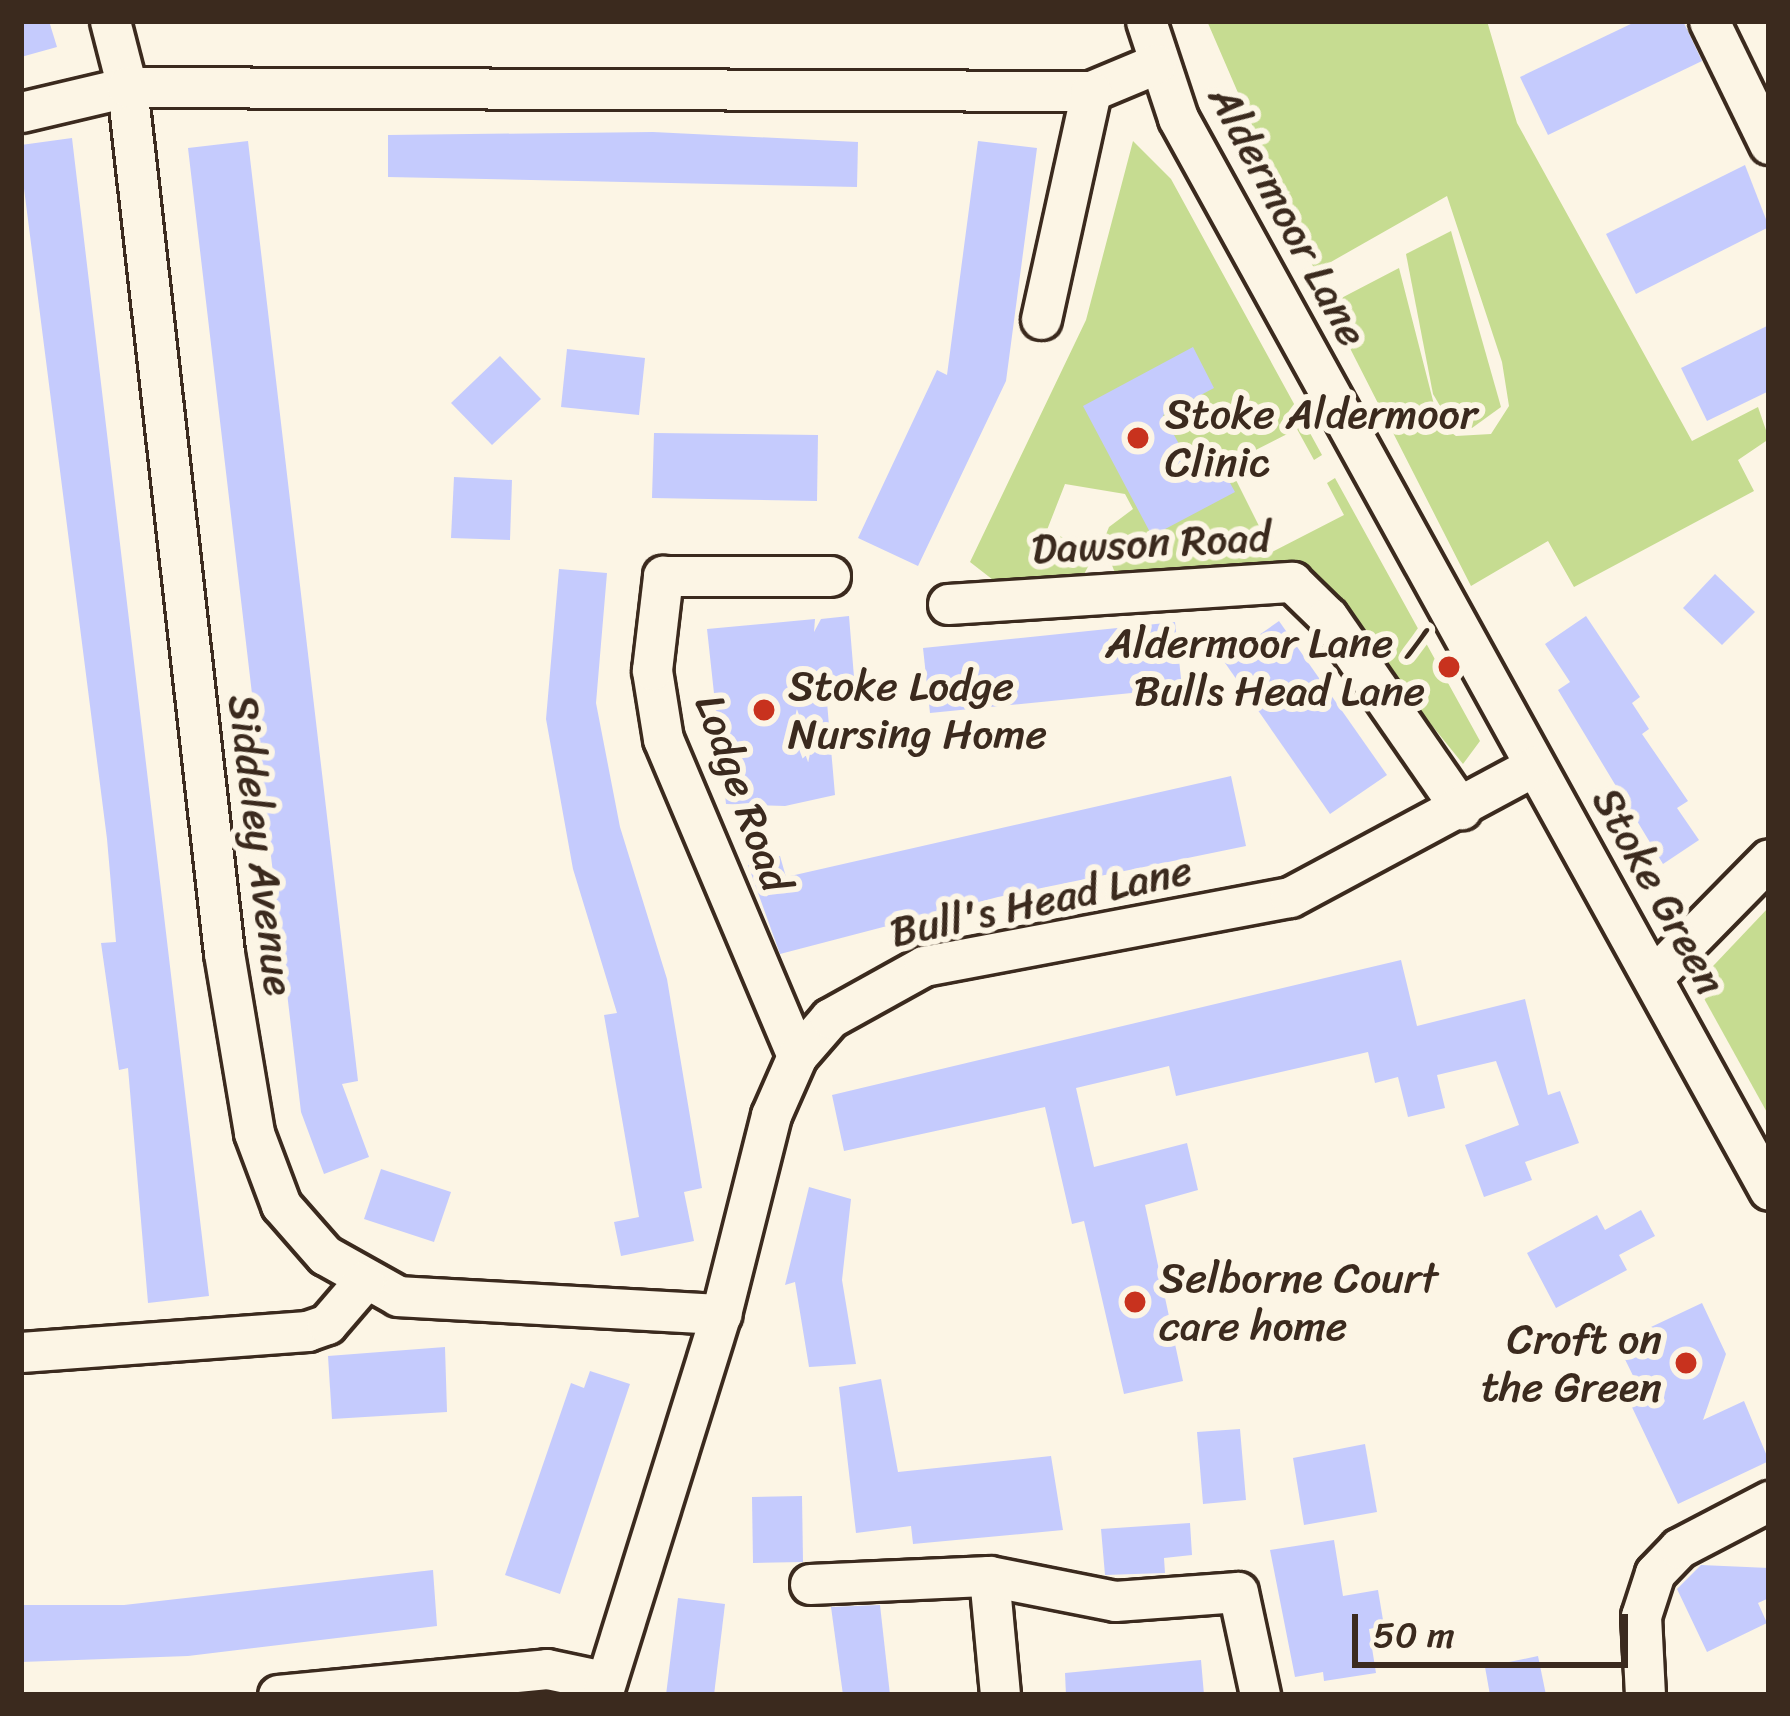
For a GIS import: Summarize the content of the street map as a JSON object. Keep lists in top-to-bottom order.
{
  "streets": {
    "street": [
      "Aldermoor Lane",
      "Dawson Road",
      "Lodge Road",
      "Siddeley Avenue",
      "Stoke Green",
      "Bull's Head Lane"
    ]
  },
  "crossings": [
    ["Aldermoor Lane", "Stoke Green"],
    ["Aldermoor Lane", "Bull's Head Lane"],
    ["Dawson Road", "Bull's Head Lane"],
    ["Lodge Road", "Bull's Head Lane"],
    ["Siddeley Avenue", "Bull's Head Lane"],
    ["Stoke Green", "Bull's Head Lane"]
  ],
  "places": [
    "Stoke Aldermoor Clinic",
    "Aldermoor Lane / Bulls Head Lane",
    "Stoke Lodge Nursing Home",
    "Selborne Court care home",
    "Croft on the Green"
  ],
  "scale_bar": "50 m"
}
